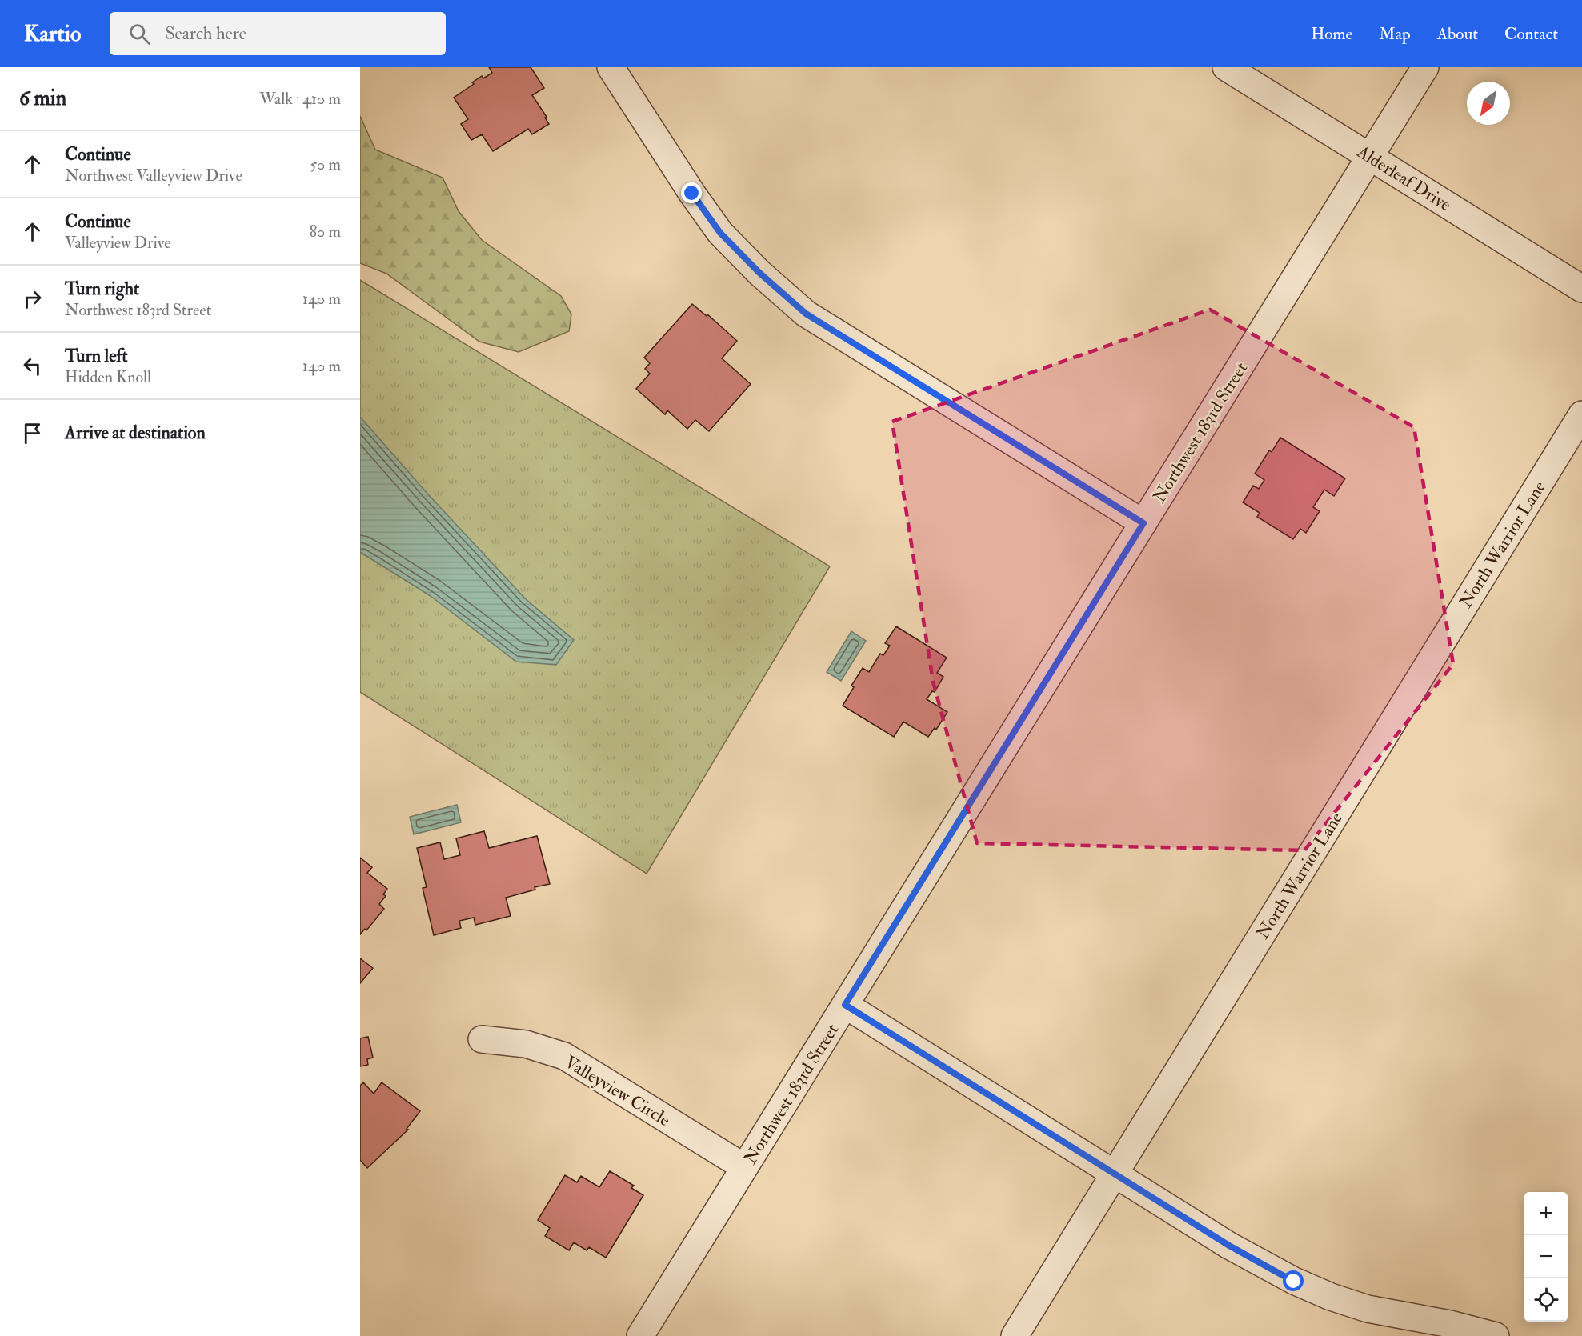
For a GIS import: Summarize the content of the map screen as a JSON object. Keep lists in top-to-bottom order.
{
  "streets": {
    "street": [
      "Alderleaf Drive",
      "Northwest 183rd Street",
      "North Warrior Lane",
      "Valleyview Circle"
    ]
  },
  "crossings": [
    ["Alderleaf Drive", "Northwest 183rd Street"],
    ["Northwest 183rd Street", "Valleyview Circle"]
  ],
  "north": "bottom left",
  "page": {
    "header": "Kartio",
    "search": "Search here",
    "nav": [
      "Home",
      "Map",
      "About",
      "Contact"
    ],
    "heading": ["6 min", "Walk · 410 m"],
    "list": [
      ["Continue", "Northwest Valleyview Drive", "50 m"],
      ["Continue", "Valleyview Drive", "80 m"],
      ["Turn right", "Northwest 183rd Street", "140 m"],
      ["Turn left", "Hidden Knoll", "140 m"],
      "Arrive at destination"
    ],
    "map_buttons": ["+", "−"]
  }
}
